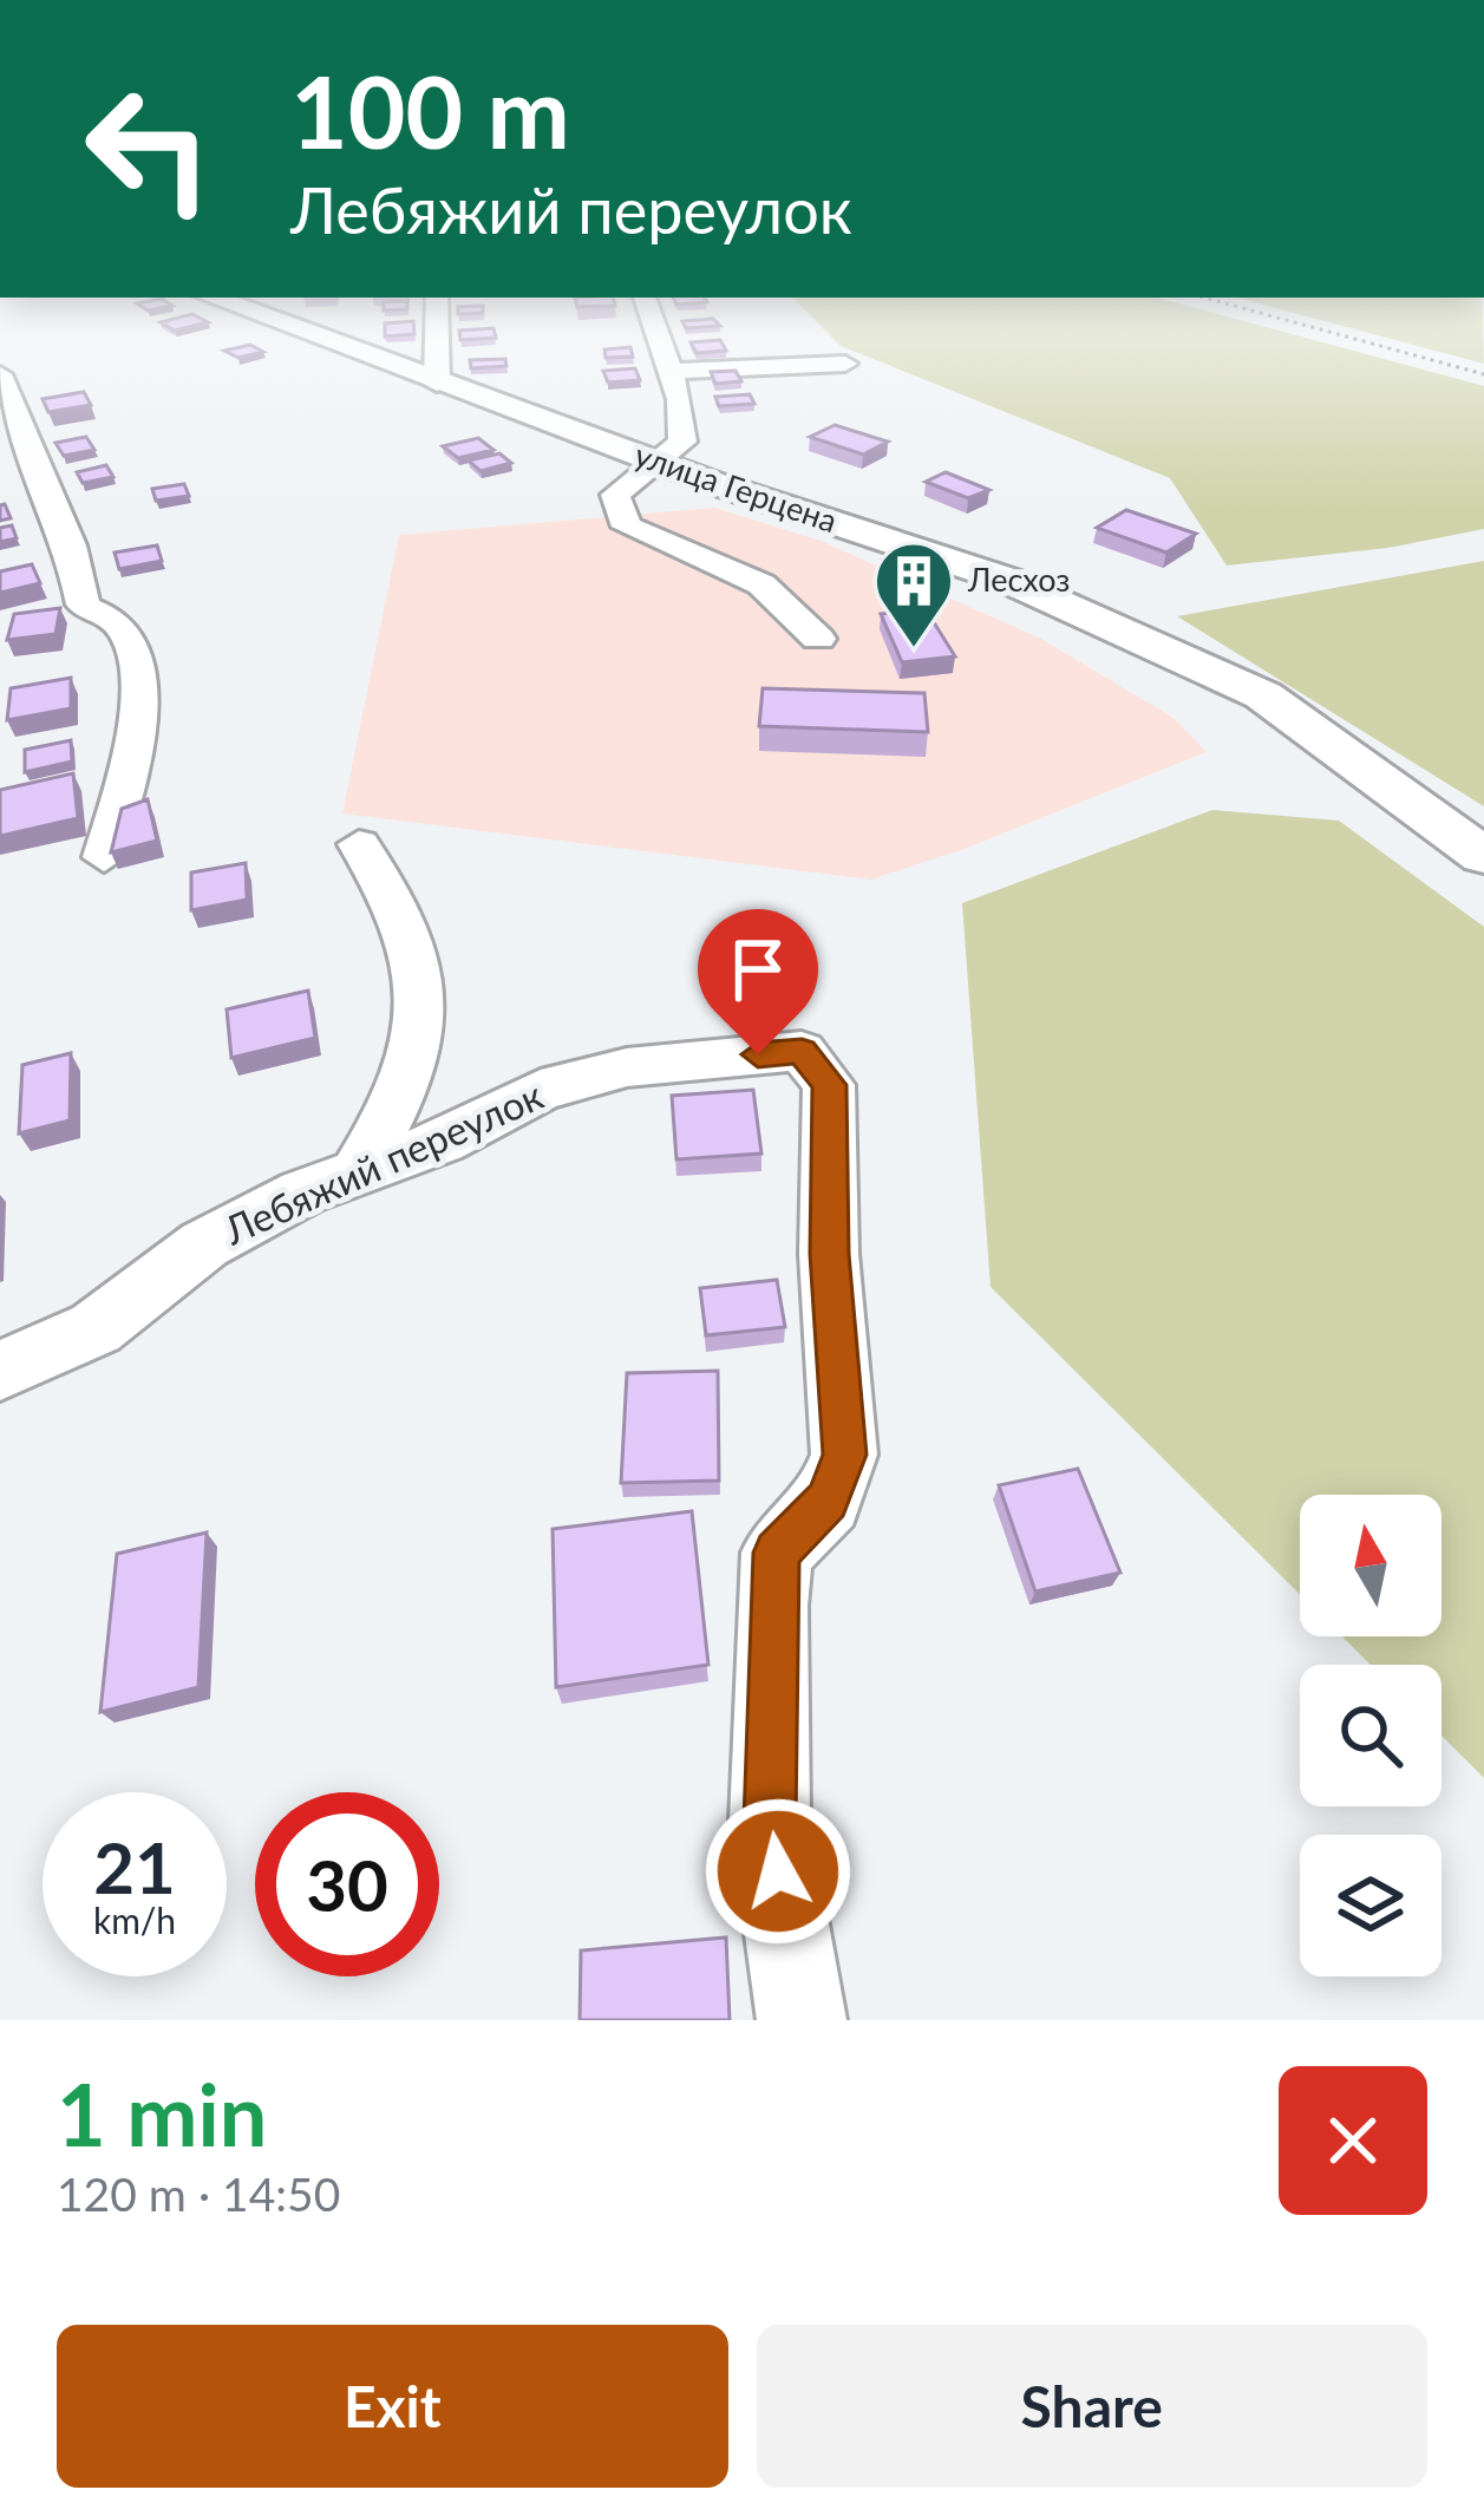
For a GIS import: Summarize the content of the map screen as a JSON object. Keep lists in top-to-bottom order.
{
  "streets": {
    "main road": ["улица Герцена"],
    "street": ["Лебяжий переулок"]
  },
  "places": {
    "building": ["Лесхоз"]
  },
  "north": "top",
  "page": {
    "turn": ["100 m", "Лебяжий переулок"],
    "speed": "21 km/h",
    "limit": "30",
    "heading": ["1 min", "120 m · 14:50"],
    "buttons": ["Exit", "Share"]
  }
}
